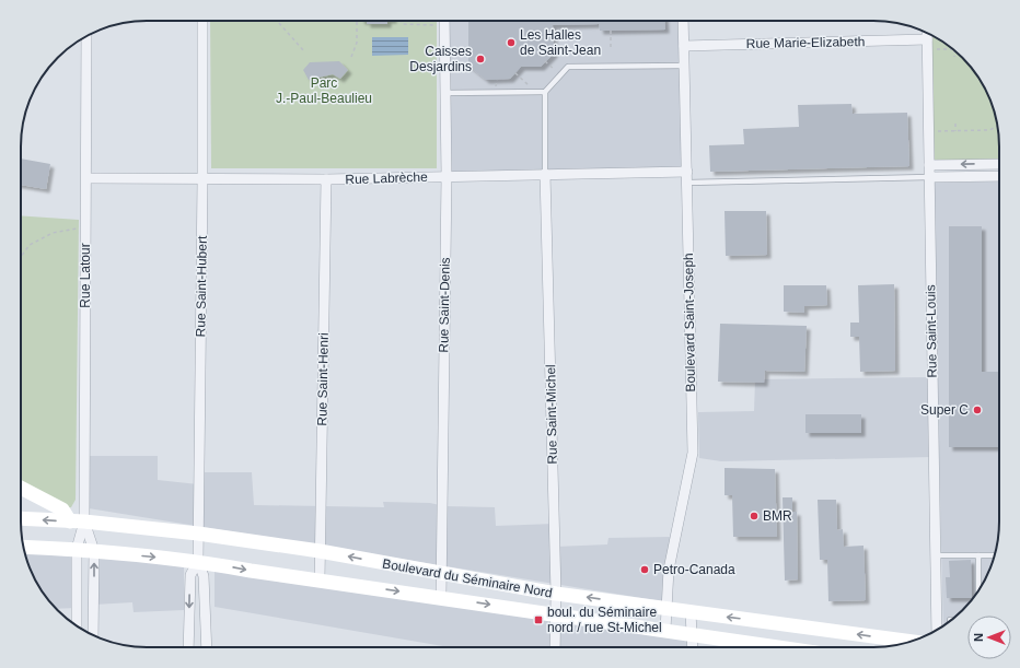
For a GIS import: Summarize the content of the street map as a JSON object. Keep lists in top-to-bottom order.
{
  "streets": {
    "main road": ["Boulevard du Séminaire Nord"],
    "street": [
      "Rue Marie-Elizabeth",
      "Rue Labrèche",
      "Rue Latour",
      "Rue Saint-Hubert",
      "Rue Saint-Denis",
      "Boulevard Saint-Joseph",
      "Rue Saint-Louis",
      "Rue Saint-Henri",
      "Rue Saint-Michel"
    ]
  },
  "crossings": [
    ["Rue Marie-Elizabeth", "Boulevard Saint-Joseph"],
    ["Rue Marie-Elizabeth", "Rue Saint-Louis"],
    ["Rue Labrèche", "Rue Latour"],
    ["Rue Labrèche", "Rue Saint-Hubert"],
    ["Rue Labrèche", "Rue Saint-Denis"],
    ["Rue Labrèche", "Boulevard Saint-Joseph"],
    ["Rue Labrèche", "Rue Saint-Henri"],
    ["Rue Labrèche", "Rue Saint-Michel"],
    ["Rue Latour", "Boulevard du Séminaire Nord"],
    ["Rue Saint-Hubert", "Boulevard du Séminaire Nord"],
    ["Rue Saint-Denis", "Boulevard du Séminaire Nord"],
    ["Boulevard Saint-Joseph", "Boulevard du Séminaire Nord"],
    ["Rue Saint-Henri", "Boulevard du Séminaire Nord"],
    ["Rue Saint-Michel", "Boulevard du Séminaire Nord"]
  ],
  "parks": ["Parc J.-Paul-Beaulieu"],
  "places": {
    "other": [
      "Les Halles de Saint-Jean",
      "Caisses Desjardins",
      "Super C",
      "BMR",
      "Petro-Canada"
    ],
    "transit": ["boul. du Séminaire nord / rue St-Michel"]
  },
  "north": "left"
}
